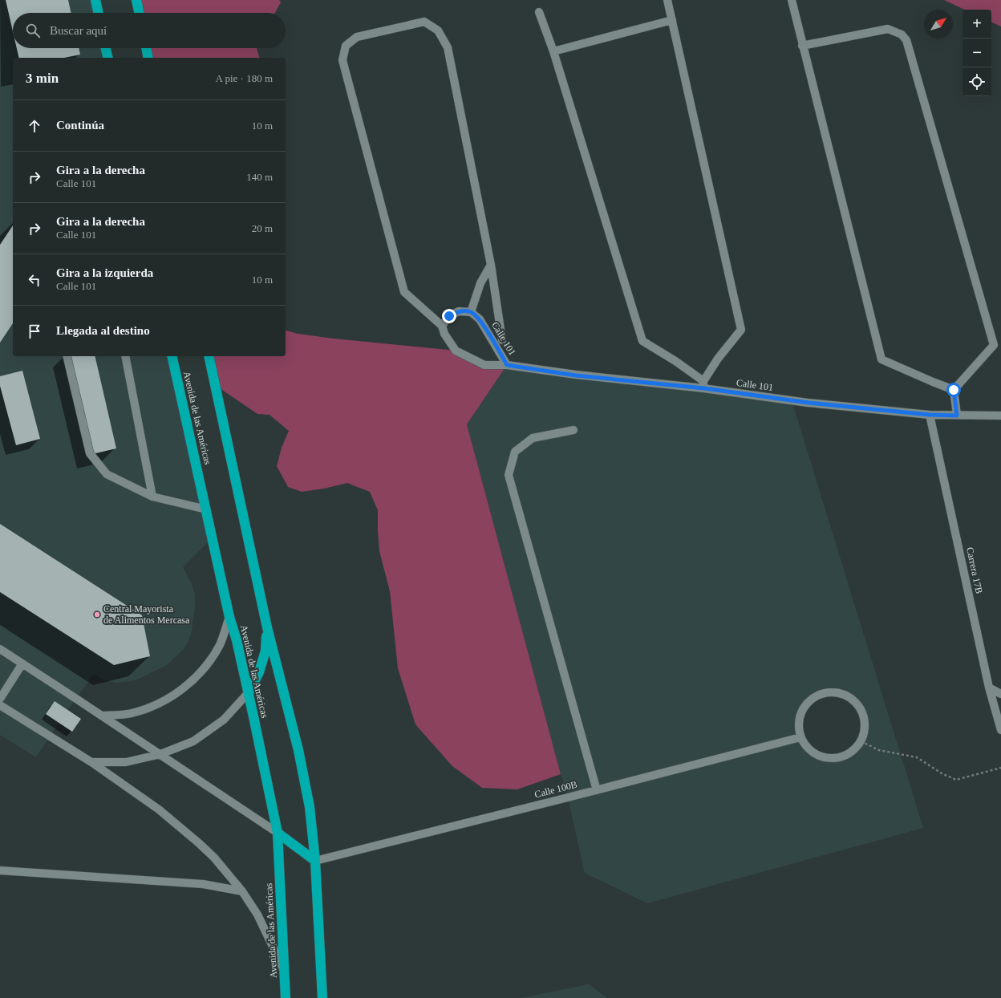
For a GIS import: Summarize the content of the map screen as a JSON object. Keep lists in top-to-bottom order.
{
  "streets": {
    "highway": ["Avenida de las Américas"],
    "street": ["Calle 101", "Carrera 17B", "Calle 100B"]
  },
  "crossings": [
    ["Calle 101", "Carrera 17B"]
  ],
  "places": ["Central Mayorista de Alimentos Mercasa"],
  "north": "top right",
  "page": {
    "map_buttons": ["+", "−"],
    "search": "Buscar aquí",
    "heading": ["3 min", "A pie · 180 m"],
    "list": [
      ["Continúa", "10 m"],
      ["Gira a la derecha", "Calle 101", "140 m"],
      ["Gira a la derecha", "Calle 101", "20 m"],
      ["Gira a la izquierda", "Calle 101", "10 m"],
      "Llegada al destino"
    ]
  }
}
